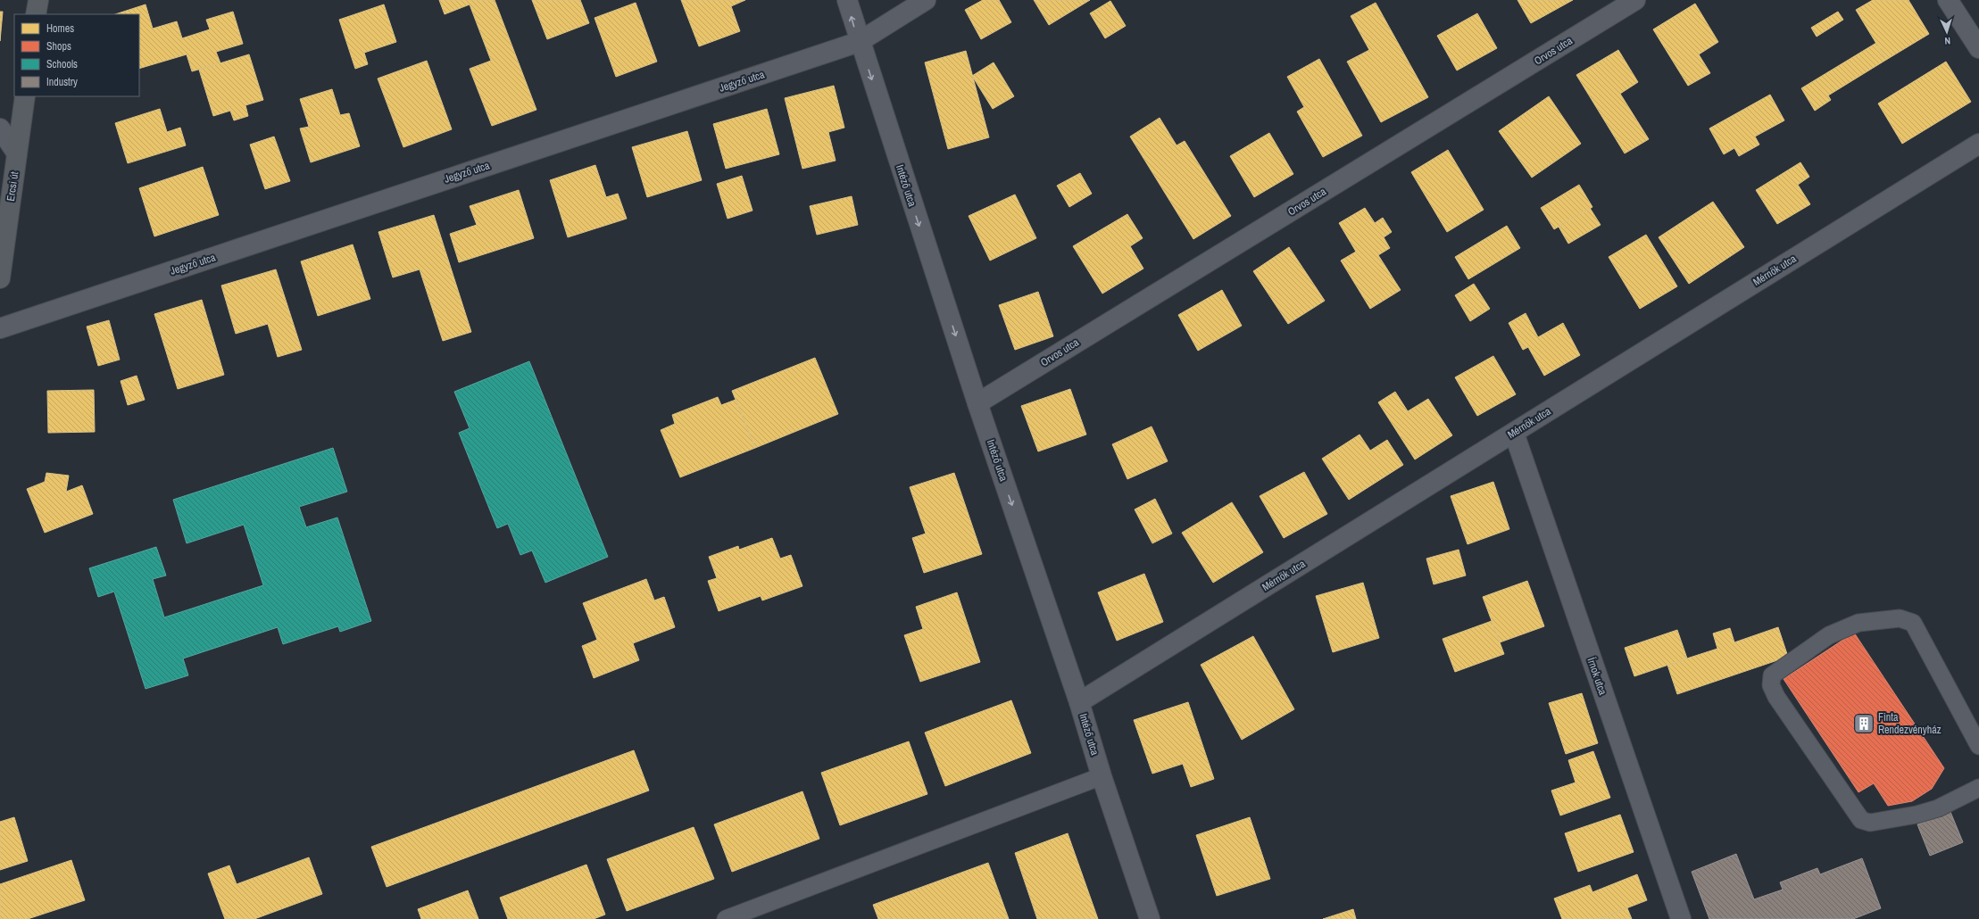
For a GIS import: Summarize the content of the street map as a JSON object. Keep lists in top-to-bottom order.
{
  "streets": {
    "main road": ["Ercsi út"],
    "street": [
      "Orvos utca",
      "Jegyző utca",
      "Intéző utca",
      "Mérnök utca",
      "Írnok utca"
    ]
  },
  "crossings": [
    ["Orvos utca", "Intéző utca"],
    ["Jegyző utca", "Intéző utca"],
    ["Intéző utca", "Mérnök utca"],
    ["Mérnök utca", "Írnok utca"]
  ],
  "one_way": ["Intéző utca"],
  "places": {
    "building": ["Finta Rendezvényház"]
  },
  "legend": [
    "Homes",
    "Shops",
    "Schools",
    "Industry"
  ],
  "north": "bottom"
}
